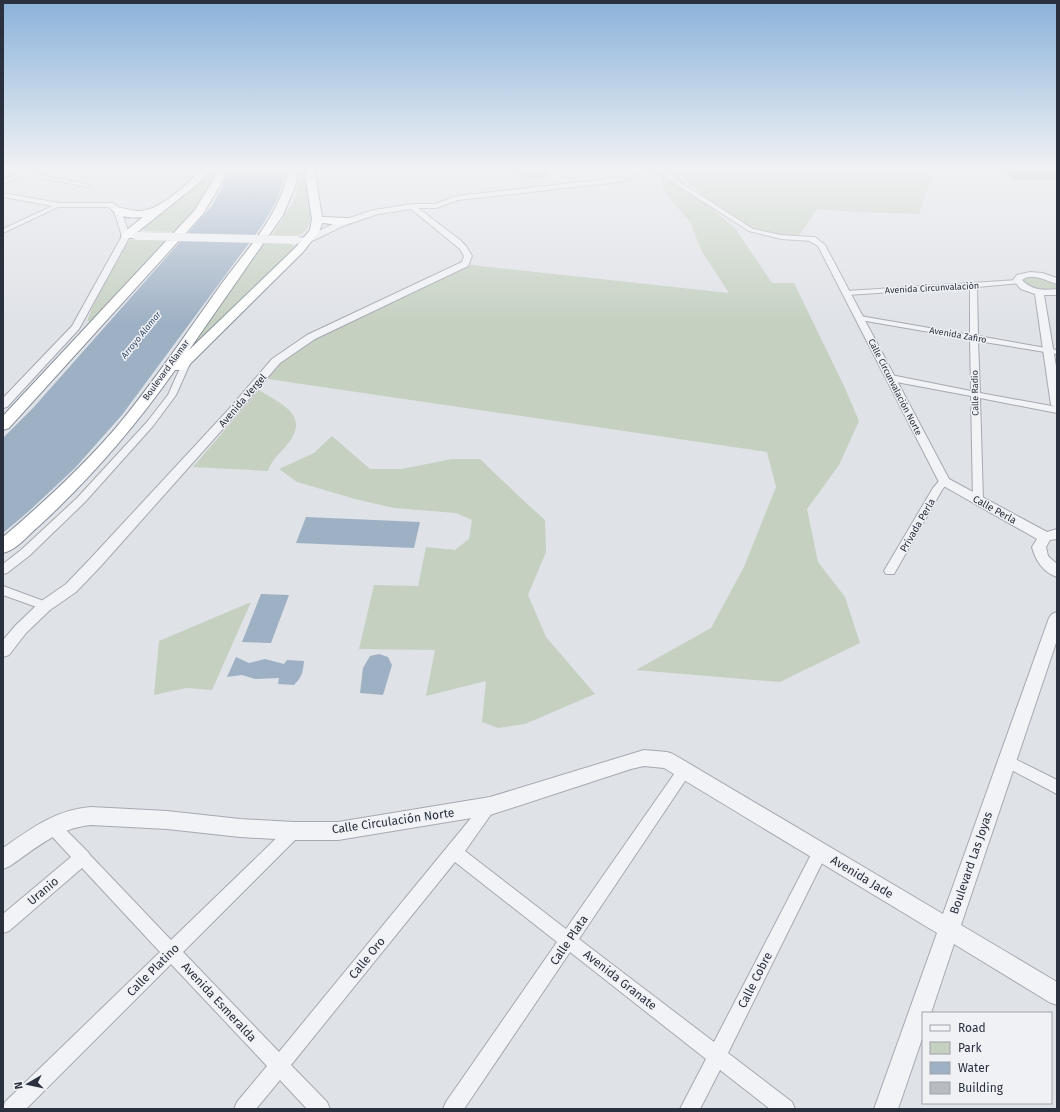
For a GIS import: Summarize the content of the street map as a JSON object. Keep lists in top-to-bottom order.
{
  "streets": {
    "highway": ["Boulevard Alamar"],
    "street": [
      "Avenida Circunvalación",
      "Avenida Zafiro",
      "Calle Circunvalación Norte",
      "Calle Radio",
      "Avenida Vergel",
      "Calle Perla",
      "Privada Perla",
      "Calle Circulación Norte",
      "Boulevard Las Joyas",
      "Avenida Jade",
      "Uranio",
      "Calle Plata",
      "Calle Oro",
      "Calle Platino",
      "Avenida Granate",
      "Calle Cobre",
      "Avenida Esmeralda"
    ]
  },
  "crossings": [
    ["Avenida Circunvalación", "Calle Circunvalación Norte"],
    ["Avenida Circunvalación", "Calle Radio"],
    ["Avenida Zafiro", "Calle Circunvalación Norte"],
    ["Avenida Zafiro", "Calle Radio"],
    ["Calle Circunvalación Norte", "Calle Perla"],
    ["Calle Circunvalación Norte", "Privada Perla"],
    ["Calle Radio", "Calle Perla"],
    ["Calle Perla", "Privada Perla"],
    ["Calle Circulación Norte", "Avenida Jade"],
    ["Calle Circulación Norte", "Calle Oro"],
    ["Calle Circulación Norte", "Calle Platino"],
    ["Calle Circulación Norte", "Avenida Esmeralda"],
    ["Boulevard Las Joyas", "Avenida Jade"],
    ["Avenida Jade", "Calle Plata"],
    ["Avenida Jade", "Calle Cobre"],
    ["Uranio", "Avenida Esmeralda"],
    ["Calle Plata", "Avenida Granate"],
    ["Calle Oro", "Avenida Granate"],
    ["Calle Oro", "Avenida Esmeralda"],
    ["Calle Platino", "Avenida Esmeralda"],
    ["Avenida Granate", "Calle Cobre"]
  ],
  "water": ["Arroyo Alamar"],
  "legend": [
    "Road",
    "Park",
    "Water",
    "Building"
  ],
  "north": "left"
}
